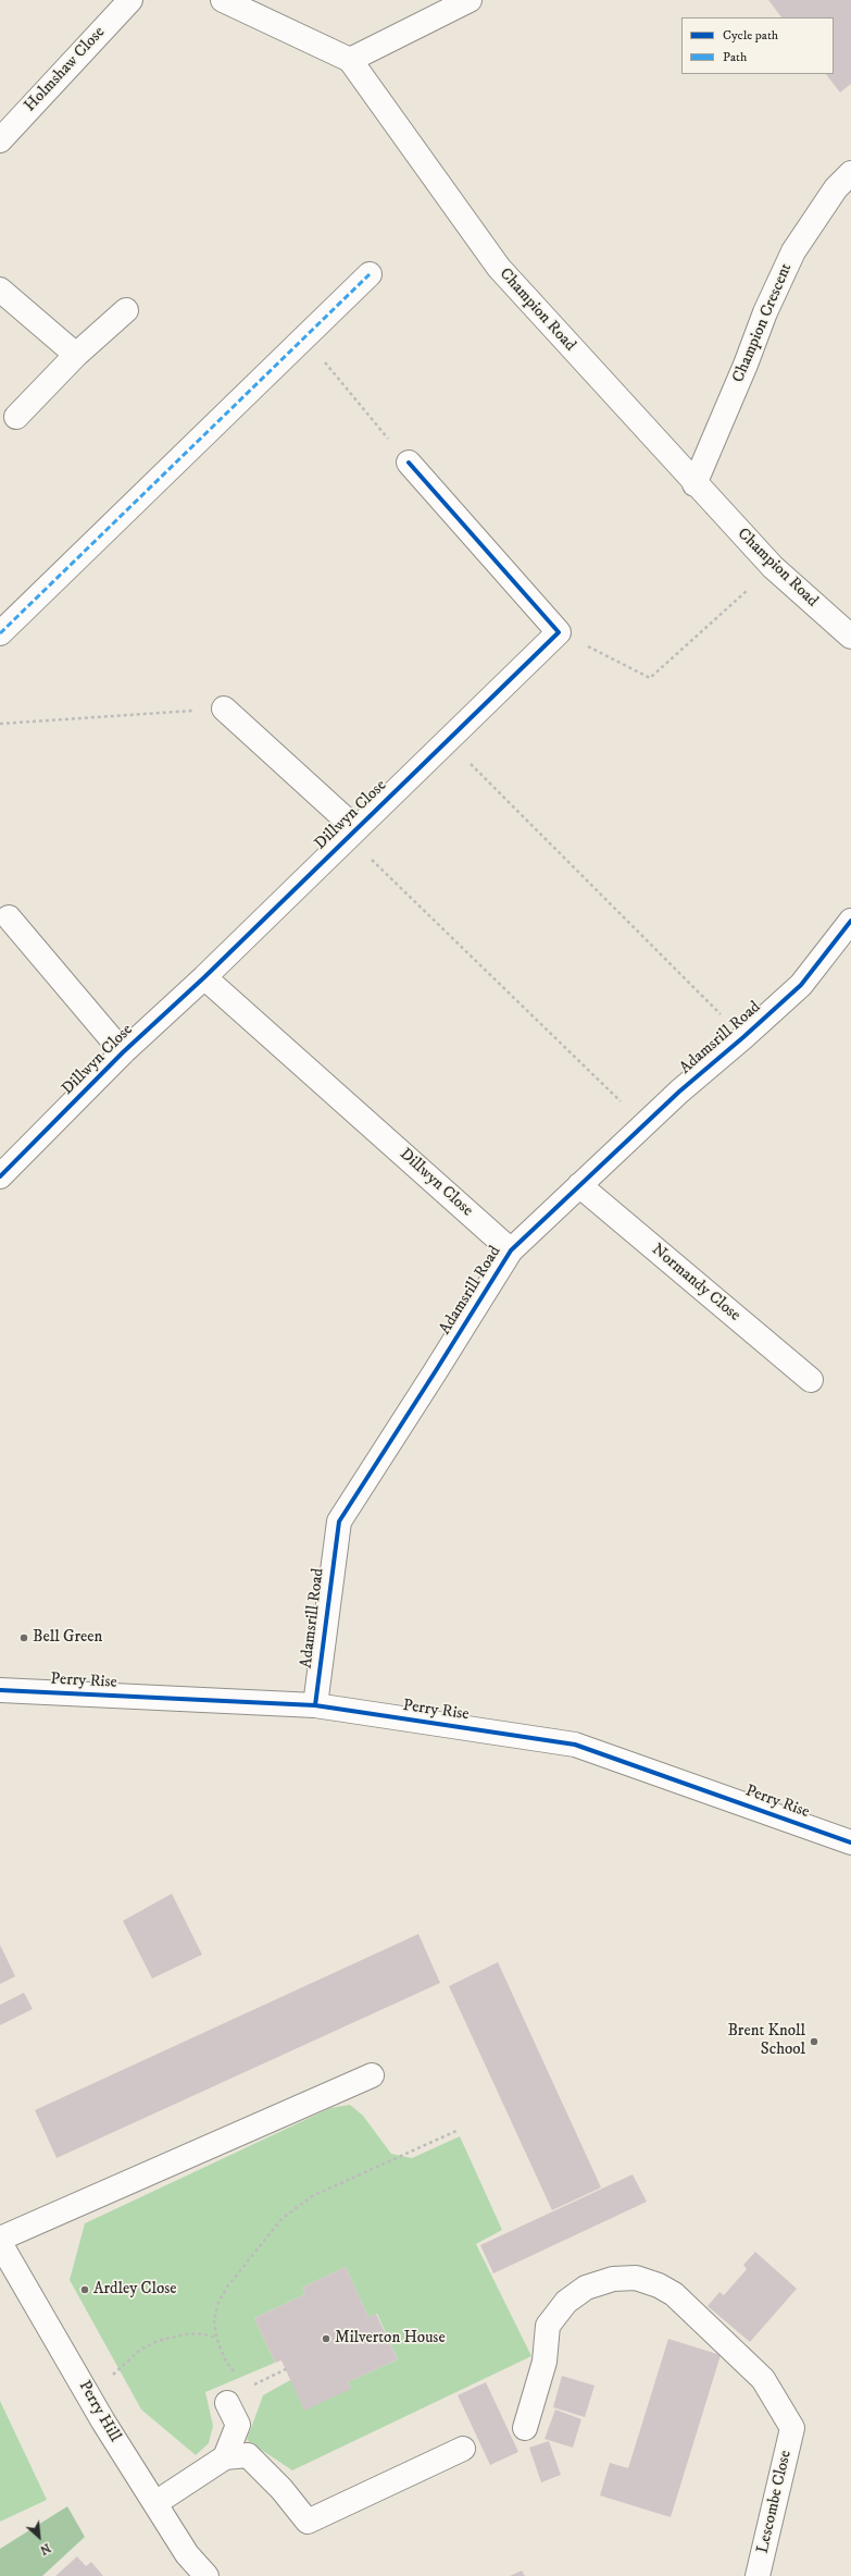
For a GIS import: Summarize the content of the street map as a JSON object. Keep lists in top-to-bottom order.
{
  "streets": {
    "street": [
      "Holmshaw Close",
      "Champion Road",
      "Champion Crescent",
      "Dillwyn Close",
      "Adamsrill Road",
      "Normandy Close",
      "Perry Rise",
      "Perry Hill",
      "Lescombe Close"
    ]
  },
  "crossings": [
    ["Champion Road", "Champion Crescent"],
    ["Dillwyn Close", "Adamsrill Road"],
    ["Adamsrill Road", "Normandy Close"],
    ["Adamsrill Road", "Perry Rise"]
  ],
  "places": [
    "Bell Green",
    "Brent Knoll School",
    "Ardley Close",
    "Milverton House"
  ],
  "legend": ["Cycle path", "Path"],
  "north": "bottom right"
}
